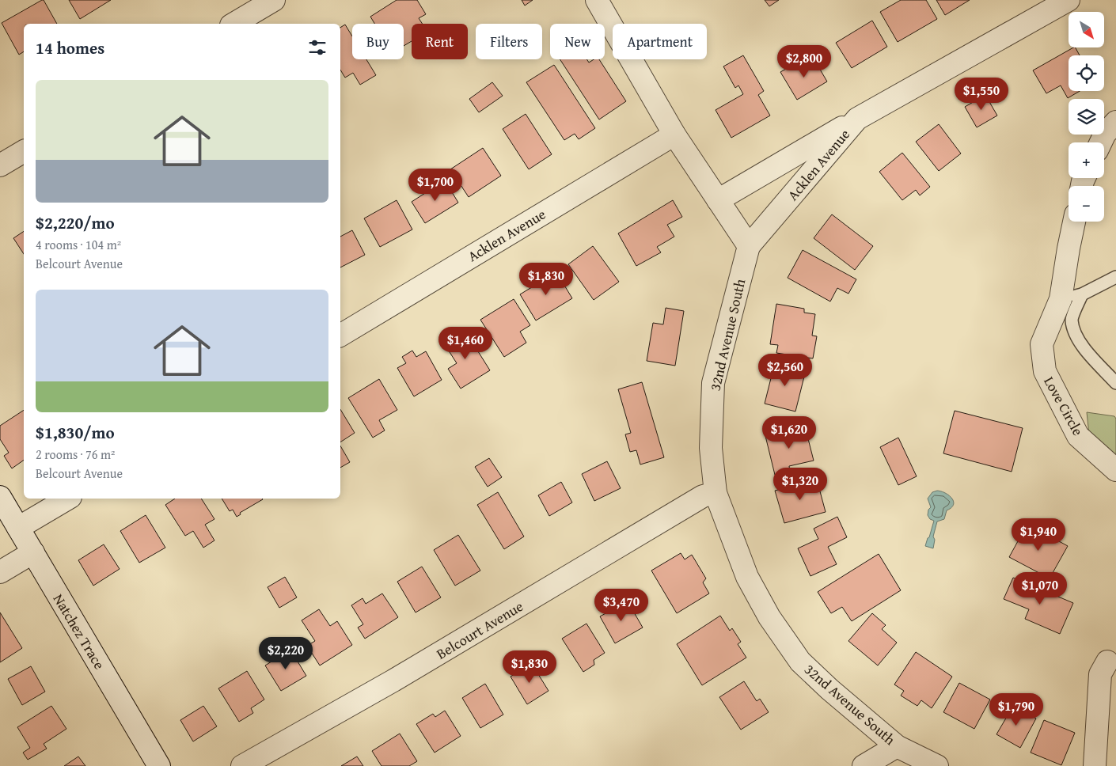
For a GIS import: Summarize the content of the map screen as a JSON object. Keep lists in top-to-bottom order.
{
  "streets": {
    "street": [
      "Acklen Avenue",
      "32nd Avenue South",
      "Love Circle",
      "Belcourt Avenue",
      "Natchez Trace"
    ]
  },
  "crossings": [
    ["Acklen Avenue", "32nd Avenue South"],
    ["32nd Avenue South", "Belcourt Avenue"]
  ],
  "north": "bottom right",
  "page": {
    "map_buttons": ["+", "−"],
    "chip": [
      "Buy",
      "Rent",
      "Filters",
      "New",
      "Apartment"
    ],
    "heading": "14 homes",
    "price": [
      "$2,800",
      "$1,550",
      "$1,700",
      "$1,830",
      "$1,460",
      "$2,560",
      "$1,620",
      "$1,320",
      "$1,940",
      "$1,070",
      "$3,470",
      "$2,220",
      "$1,830",
      "$1,790"
    ],
    "list": [
      {
        "name": "$2,220/mo",
        "note": "4 rooms · 104 m² · Belcourt Avenue"
      },
      {
        "name": "$1,830/mo",
        "note": "2 rooms · 76 m² · Belcourt Avenue"
      }
    ]
  }
}
